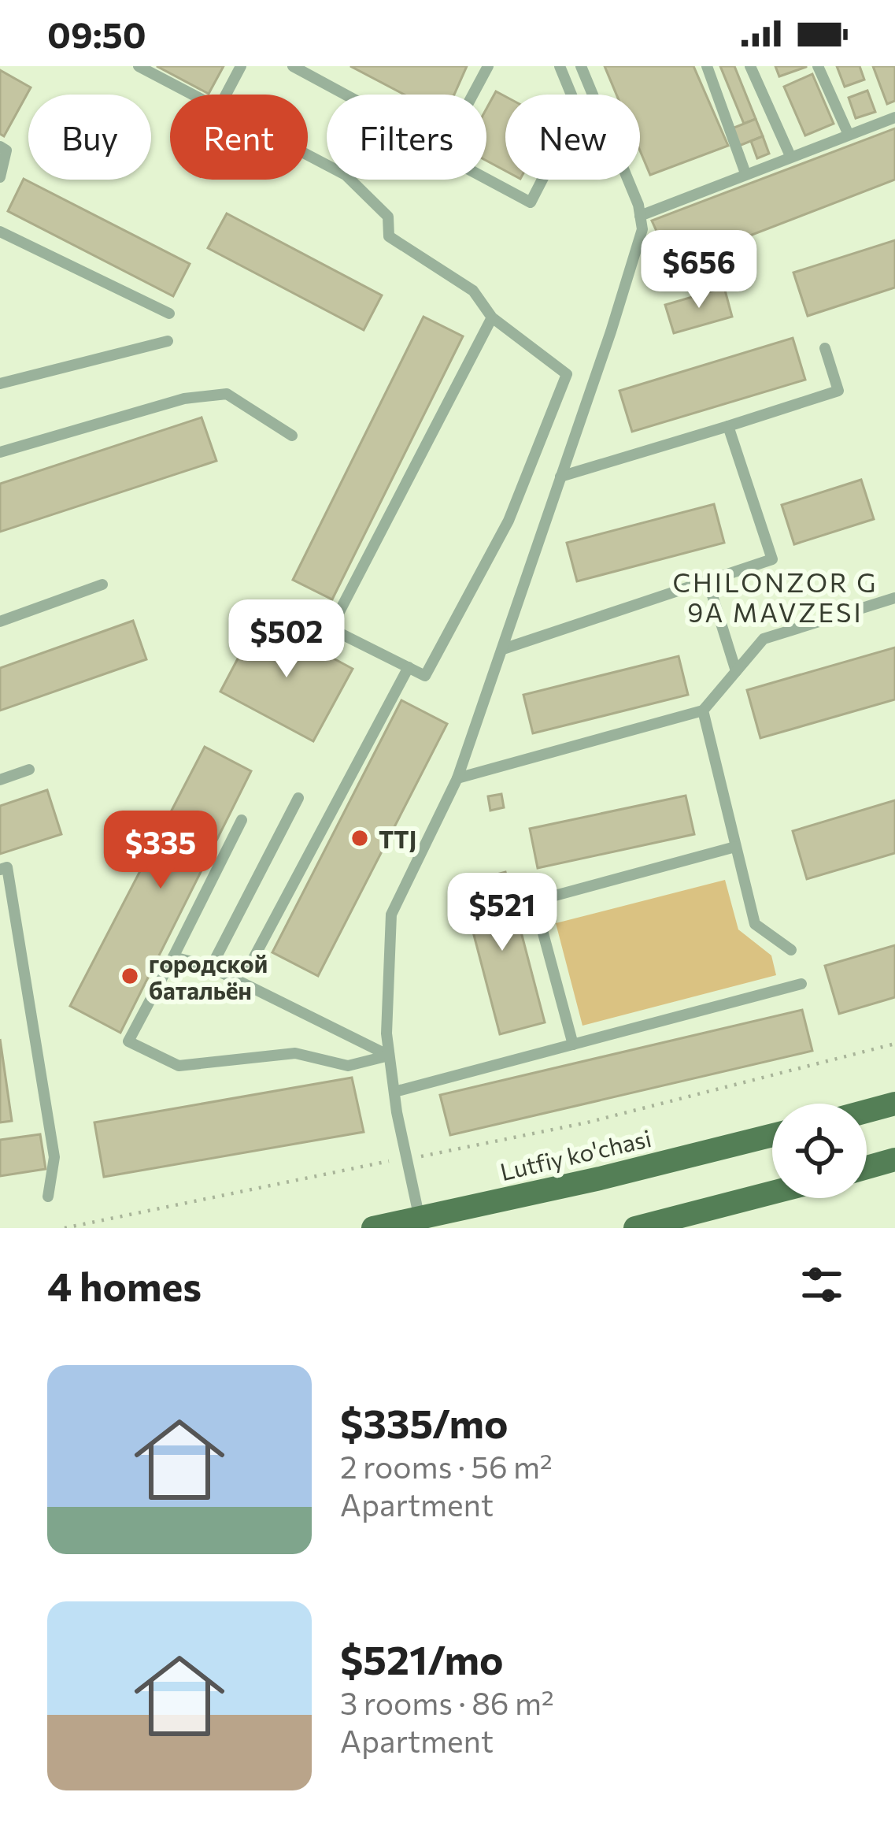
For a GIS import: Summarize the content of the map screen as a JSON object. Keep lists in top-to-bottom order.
{
  "streets": {
    "main road": ["Lutfiy ko'chasi"]
  },
  "districts": ["CHILONZOR G 9A MAVZESI"],
  "places": ["TTJ", "городской батальён"],
  "page": {
    "status": "09:50",
    "chip": [
      "Buy",
      "Rent",
      "Filters",
      "New"
    ],
    "price": [
      "$656",
      "$502",
      "$335",
      "$521"
    ],
    "heading": "4 homes",
    "list": [
      {
        "name": "$335/mo",
        "note": "2 rooms · 56 m² · Apartment"
      },
      {
        "name": "$521/mo",
        "note": "3 rooms · 86 m² · Apartment"
      }
    ]
  }
}
